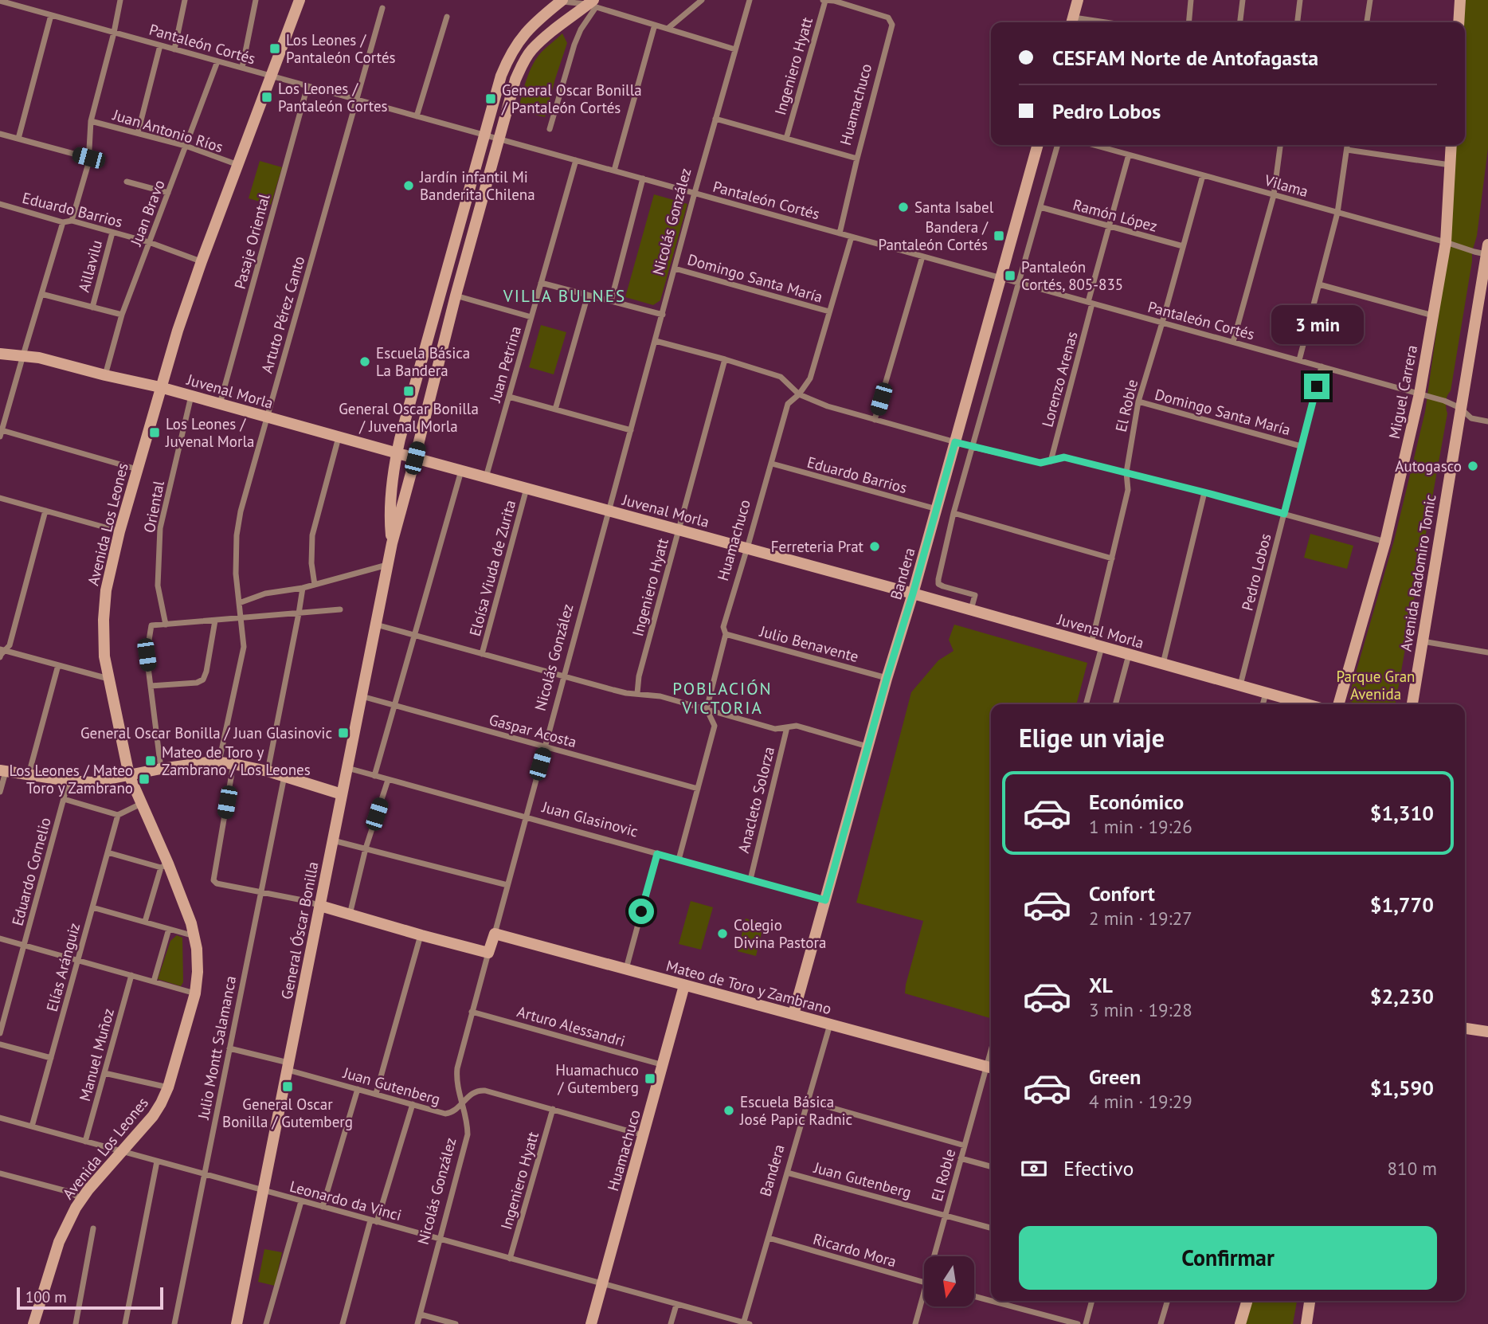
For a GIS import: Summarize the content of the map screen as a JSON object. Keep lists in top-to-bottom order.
{
  "streets": {
    "street": [
      "Pantaleón Cortés",
      "Ingeniero Hyatt",
      "Huamachuco",
      "Juan Antonio Ríos",
      "Vilama",
      "Eduardo Barrios",
      "Juan Bravo",
      "Ramón López",
      "Nicolás González",
      "Pasaje Oriental",
      "Aillavilu",
      "Domingo Santa María",
      "Artuto Pérez Canto",
      "Juan Petrina",
      "Lorenzo Arenas",
      "Juvenal Morla",
      "Miguel Carrera",
      "El Roble",
      "Oriental",
      "Avenida Los Leones",
      "Eloísa Viuda de Zurita",
      "Pedro Lobos",
      "Avenida Radomiro Tomic",
      "Bandera",
      "Julio Benavente",
      "Gaspar Acosta",
      "Anacleto Solorza",
      "Juan Glasinovic",
      "Eduardo Cornelio",
      "General Óscar Bonilla",
      "Elías Aránguiz",
      "Mateo de Toro y Zambrano",
      "Arturo Alessandri",
      "Julio Montt Salamanca",
      "Manuel Muñoz",
      "Juan Gutenberg",
      "Leonardo da Vinci",
      "Ricardo Mora"
    ]
  },
  "crossings": [
    ["Pantaleón Cortés", "Huamachuco"],
    ["Pantaleón Cortés", "Juan Bravo"],
    ["Pantaleón Cortés", "Nicolás González"],
    ["Pantaleón Cortés", "Pasaje Oriental"],
    ["Pantaleón Cortés", "Artuto Pérez Canto"],
    ["Pantaleón Cortés", "Juan Petrina"],
    ["Pantaleón Cortés", "Lorenzo Arenas"],
    ["Pantaleón Cortés", "Miguel Carrera"],
    ["Pantaleón Cortés", "El Roble"],
    ["Pantaleón Cortés", "Avenida Los Leones"],
    ["Pantaleón Cortés", "Pedro Lobos"],
    ["Pantaleón Cortés", "Avenida Radomiro Tomic"],
    ["Pantaleón Cortés", "Bandera"],
    ["Pantaleón Cortés", "General Óscar Bonilla"],
    ["Ingeniero Hyatt", "Juvenal Morla"],
    ["Ingeniero Hyatt", "Juan Gutenberg"],
    ["Ingeniero Hyatt", "Leonardo da Vinci"],
    ["Huamachuco", "Eduardo Barrios"],
    ["Huamachuco", "Domingo Santa María"],
    ["Huamachuco", "Juvenal Morla"],
    ["Huamachuco", "Julio Benavente"],
    ["Huamachuco", "Gaspar Acosta"],
    ["Huamachuco", "Juan Glasinovic"],
    ["Huamachuco", "Mateo de Toro y Zambrano"],
    ["Huamachuco", "Arturo Alessandri"],
    ["Huamachuco", "Juan Gutenberg"],
    ["Huamachuco", "Leonardo da Vinci"],
    ["Juan Antonio Ríos", "Juan Bravo"],
    ["Juan Antonio Ríos", "Avenida Los Leones"],
    ["Vilama", "Lorenzo Arenas"],
    ["Vilama", "Miguel Carrera"],
    ["Vilama", "El Roble"],
    ["Vilama", "Avenida Radomiro Tomic"],
    ["Eduardo Barrios", "Juan Bravo"],
    ["Eduardo Barrios", "Aillavilu"],
    ["Eduardo Barrios", "Avenida Los Leones"],
    ["Eduardo Barrios", "Bandera"],
    ["Juan Bravo", "Juvenal Morla"],
    ["Ramón López", "Lorenzo Arenas"],
    ["Ramón López", "El Roble"],
    ["Nicolás González", "Domingo Santa María"],
    ["Nicolás González", "Juvenal Morla"],
    ["Nicolás González", "Gaspar Acosta"],
    ["Nicolás González", "Juan Glasinovic"],
    ["Nicolás González", "Mateo de Toro y Zambrano"],
    ["Nicolás González", "Arturo Alessandri"],
    ["Nicolás González", "Juan Gutenberg"],
    ["Nicolás González", "Leonardo da Vinci"],
    ["Pasaje Oriental", "Juvenal Morla"],
    ["Domingo Santa María", "El Roble"],
    ["Domingo Santa María", "Pedro Lobos"],
    ["Artuto Pérez Canto", "Juvenal Morla"],
    ["Juan Petrina", "Juvenal Morla"],
    ["Juvenal Morla", "El Roble"],
    ["Juvenal Morla", "Oriental"],
    ["Juvenal Morla", "Avenida Los Leones"],
    ["Juvenal Morla", "Eloísa Viuda de Zurita"],
    ["Juvenal Morla", "Pedro Lobos"],
    ["Juvenal Morla", "Bandera"],
    ["Juvenal Morla", "General Óscar Bonilla"],
    ["El Roble", "Mateo de Toro y Zambrano"],
    ["El Roble", "Juan Gutenberg"],
    ["Avenida Los Leones", "Leonardo da Vinci"],
    ["Bandera", "Julio Benavente"],
    ["Bandera", "Juan Glasinovic"],
    ["Bandera", "Mateo de Toro y Zambrano"],
    ["Bandera", "Juan Gutenberg"],
    ["Bandera", "Leonardo da Vinci"],
    ["Bandera", "Ricardo Mora"],
    ["Gaspar Acosta", "General Óscar Bonilla"],
    ["Anacleto Solorza", "Juan Glasinovic"],
    ["Juan Glasinovic", "General Óscar Bonilla"],
    ["General Óscar Bonilla", "Juan Gutenberg"],
    ["General Óscar Bonilla", "Leonardo da Vinci"],
    ["Elías Aránguiz", "Leonardo da Vinci"],
    ["Julio Montt Salamanca", "Juan Gutenberg"],
    ["Julio Montt Salamanca", "Leonardo da Vinci"],
    ["Manuel Muñoz", "Leonardo da Vinci"]
  ],
  "districts": ["VILLA BULNES", "POBLACIÓN VICTORIA"],
  "parks": ["Parque Gran Avenida"],
  "places": {
    "transit": [
      "Los Leones / Pantaleón Cortés",
      "Los Leones / Pantaleón Cortes",
      "General Oscar Bonilla / Pantaleón Cortés",
      "Bandera / Pantaleón Cortés",
      "Pantaleón Cortés, 805-835",
      "General Oscar Bonilla / Juvenal Morla",
      "Los Leones / Juvenal Morla",
      "General Oscar Bonilla / Juan Glasinovic",
      "Mateo de Toro y Zambrano / Los Leones",
      "Los Leones / Mateo Toro y Zambrano",
      "Huamachuco / Gutemberg",
      "General Oscar Bonilla / Gutemberg"
    ],
    "other": [
      "Jardín infantil Mi Banderita Chilena",
      "Santa Isabel",
      "Escuela Básica La Bandera",
      "Autogasco",
      "Ferreteria Prat",
      "Colegio Divina Pastora",
      "Escuela Básica José Papic Radnic"
    ]
  },
  "scale_bar": "100 m",
  "north": "bottom",
  "page": {
    "banner": ["CESFAM Norte de Antofagasta", "Pedro Lobos"],
    "bubble": "3 min",
    "heading": "Elige un viaje",
    "list": [
      {
        "name": "Económico",
        "note": "1 min · 19:26",
        "value": "$1,310"
      },
      {
        "name": "Confort",
        "note": "2 min · 19:27",
        "value": "$1,770"
      },
      {
        "name": "XL",
        "note": "3 min · 19:28",
        "value": "$2,230"
      },
      {
        "name": "Green",
        "note": "4 min · 19:29",
        "value": "$1,590"
      }
    ],
    "pay": ["Efectivo", "810 m"],
    "buttons": "Confirmar",
    "scale": "100 m"
  }
}
